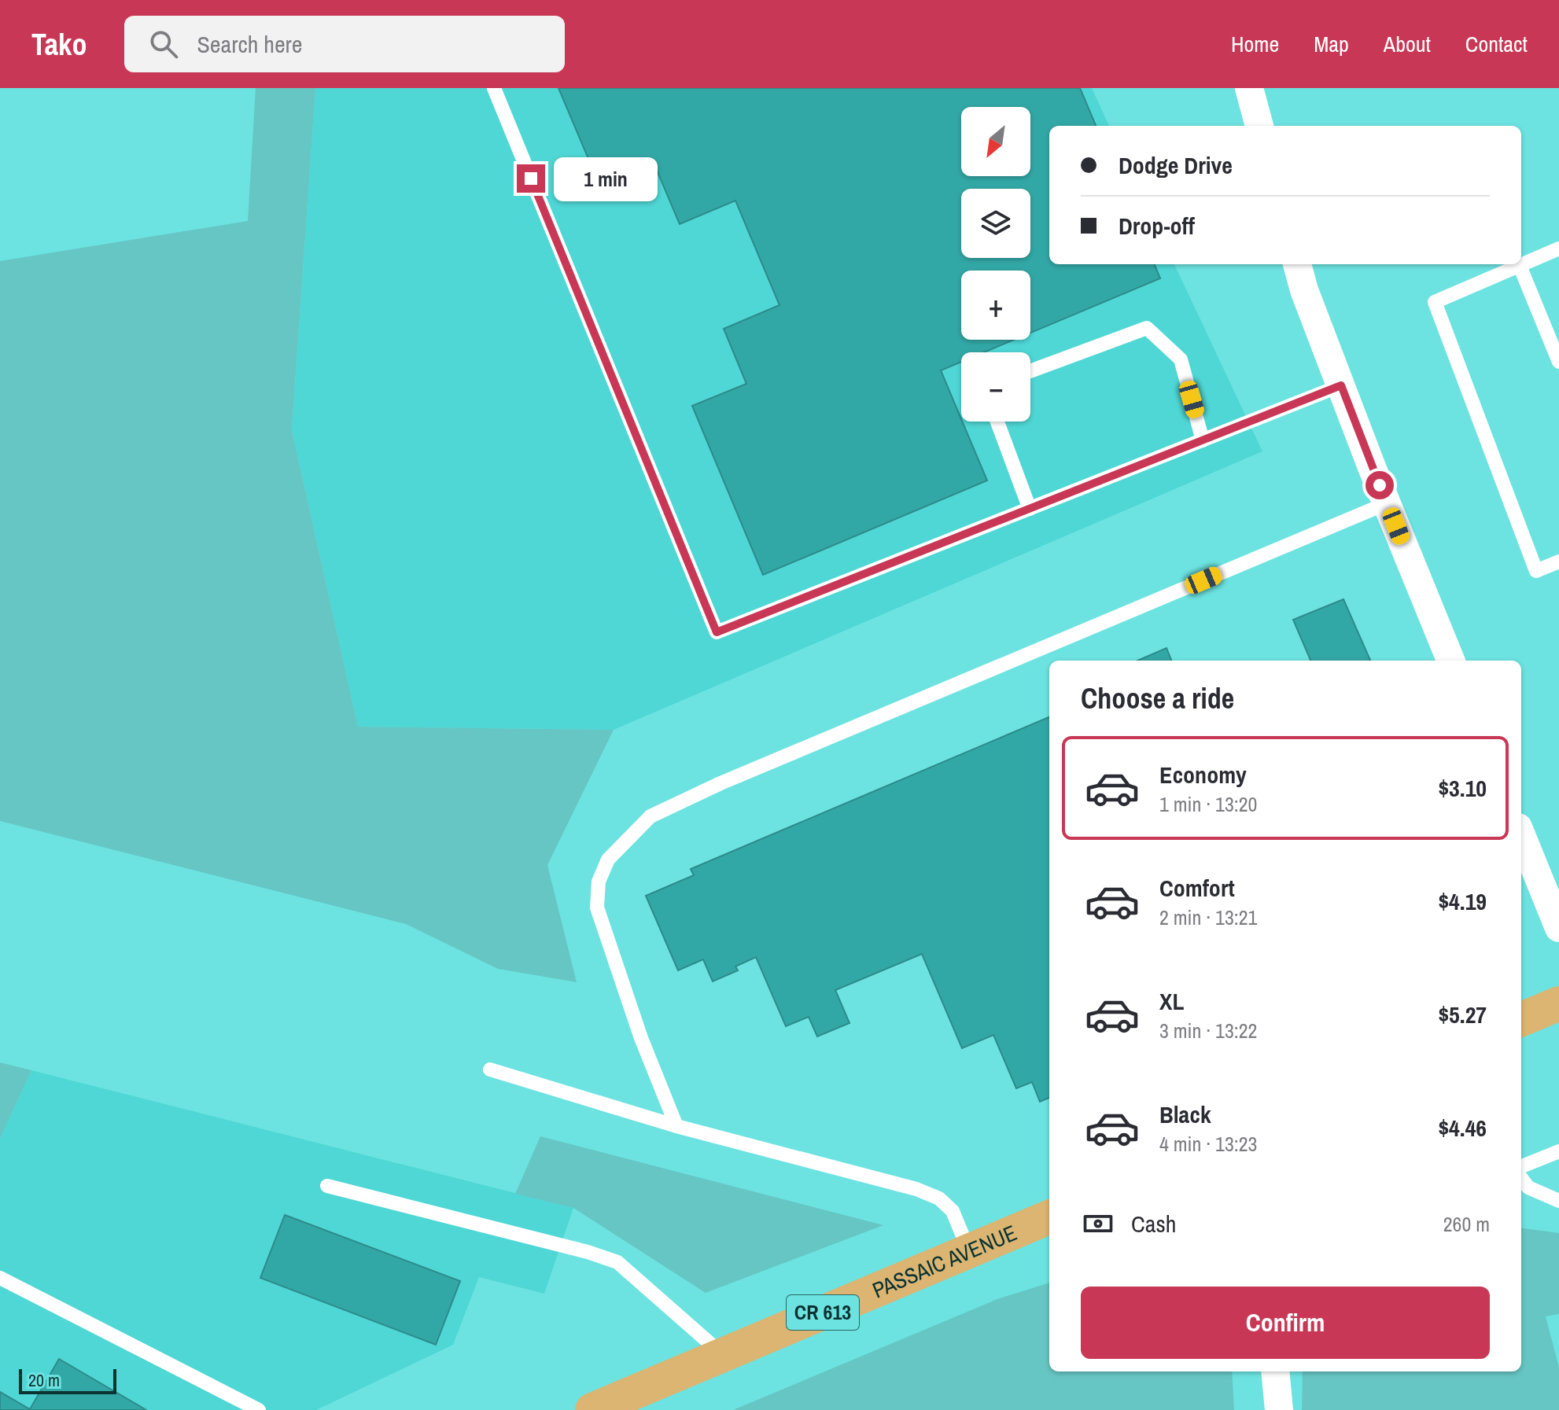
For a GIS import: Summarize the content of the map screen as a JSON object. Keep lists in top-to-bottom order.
{
  "streets": {
    "main road": ["PASSAIC AVENUE", "CR 613"]
  },
  "scale_bar": "20 m",
  "north": "bottom left",
  "page": {
    "header": "Tako",
    "search": "Search here",
    "nav": [
      "Home",
      "Map",
      "About",
      "Contact"
    ],
    "map_buttons": ["+", "−"],
    "banner": ["Dodge Drive", "Drop-off"],
    "bubble": "1 min",
    "heading": "Choose a ride",
    "list": [
      {
        "name": "Economy",
        "note": "1 min · 13:20",
        "value": "$3.10"
      },
      {
        "name": "Comfort",
        "note": "2 min · 13:21",
        "value": "$4.19"
      },
      {
        "name": "XL",
        "note": "3 min · 13:22",
        "value": "$5.27"
      },
      {
        "name": "Black",
        "note": "4 min · 13:23",
        "value": "$4.46"
      }
    ],
    "pay": ["Cash", "260 m"],
    "buttons": "Confirm",
    "scale": "20 m"
  }
}
